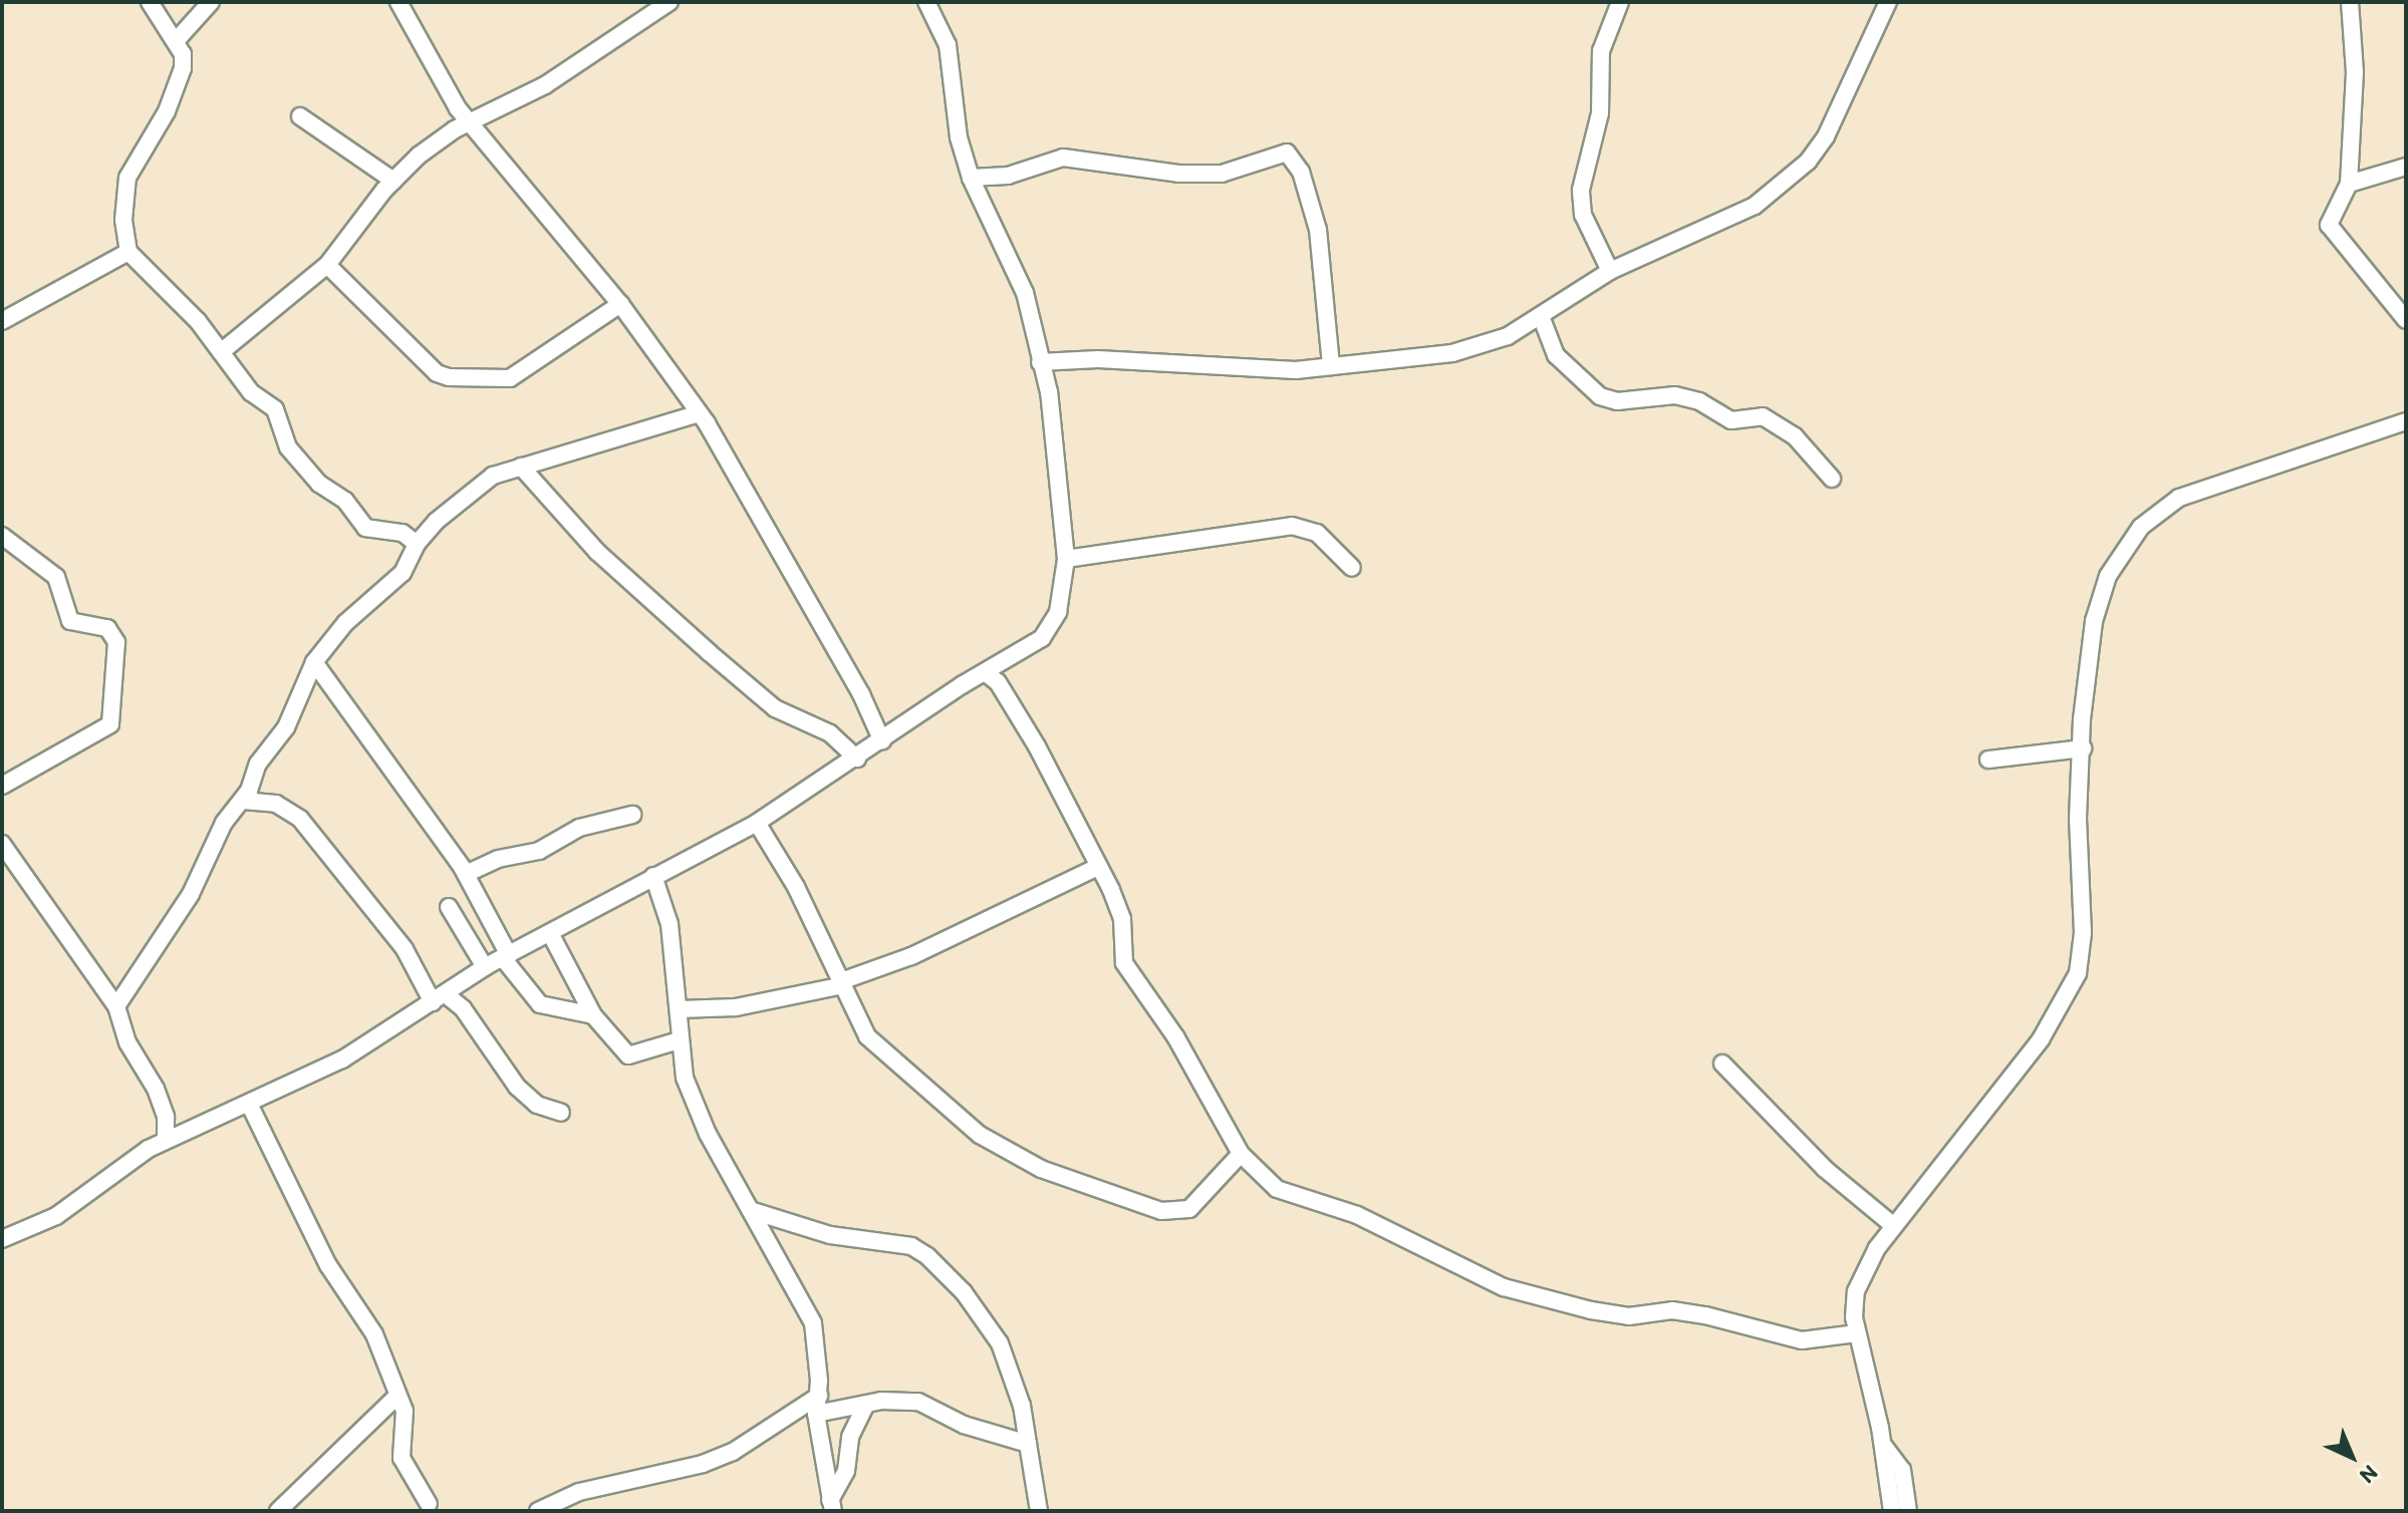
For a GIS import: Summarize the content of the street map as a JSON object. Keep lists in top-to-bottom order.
{
  "north": "bottom right"
}
